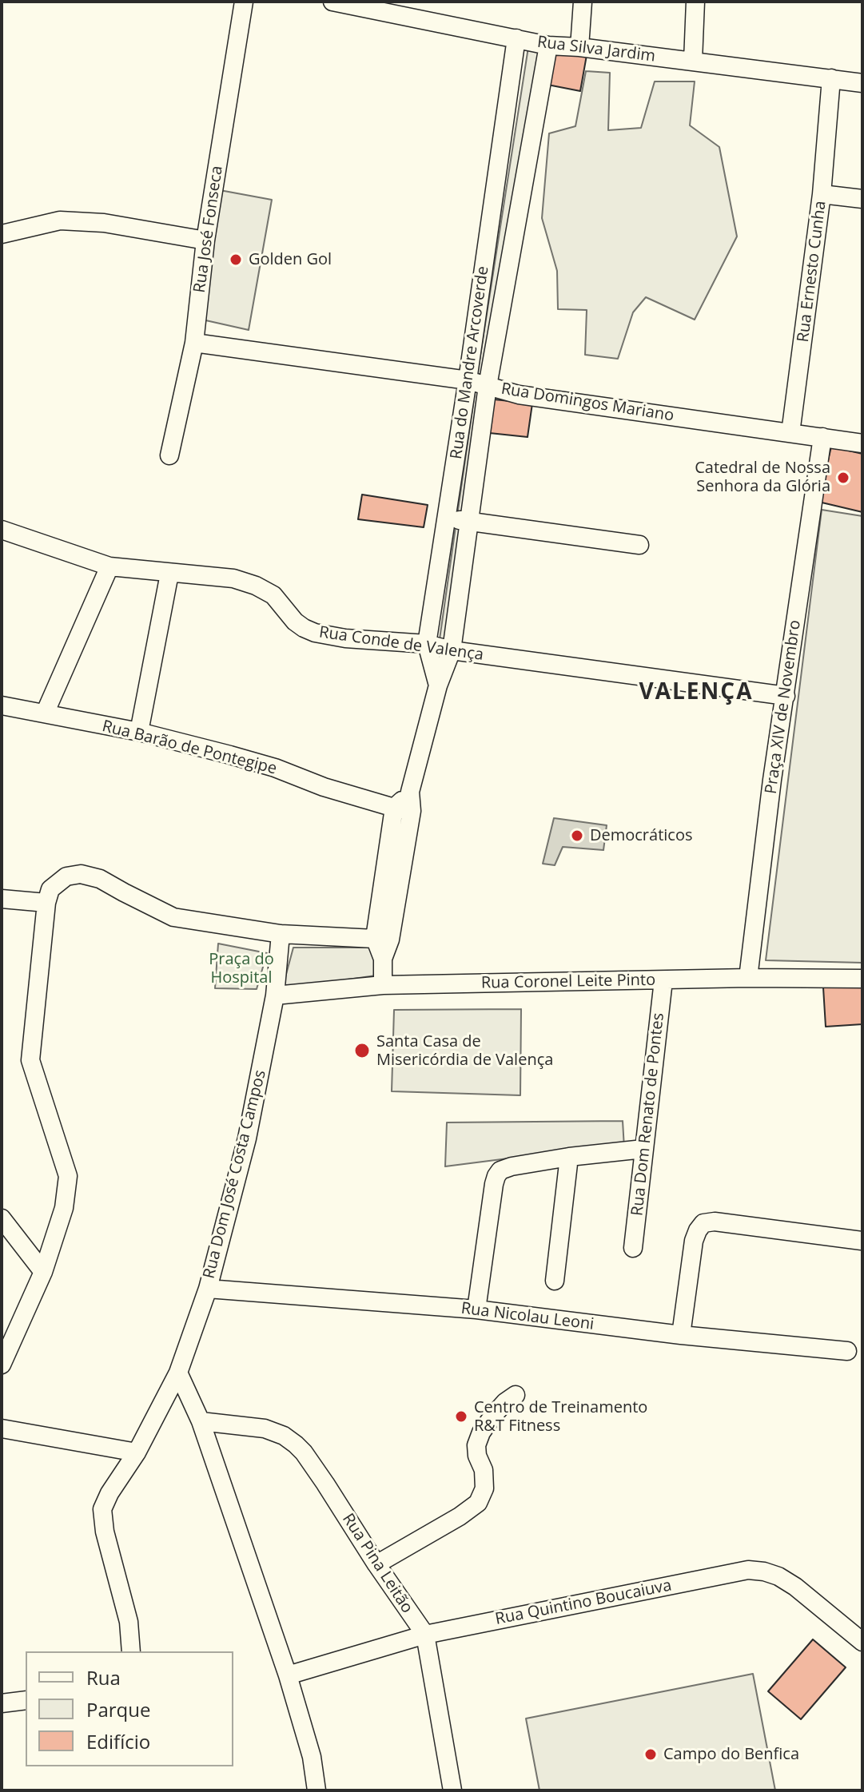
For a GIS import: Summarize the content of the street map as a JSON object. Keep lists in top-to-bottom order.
{
  "streets": {
    "street": [
      "Rua Silva Jardim",
      "Rua José Fonseca",
      "Rua Ernesto Cunha",
      "Rua do Mandre Arcoverde",
      "Rua Domingos Mariano",
      "Rua Conde de Valença",
      "Praça XIV de Novembro",
      "Rua Barão de Pontegipe",
      "Rua Coronel Leite Pinto",
      "Rua Dom Renato de Pontes",
      "Rua Dom José Costa Campos",
      "Rua Nicolau Leoni",
      "Rua Pina Leitão",
      "Rua Quintino Boucaiuva"
    ]
  },
  "crossings": [
    ["Rua Silva Jardim", "Rua Ernesto Cunha"],
    ["Rua Silva Jardim", "Rua do Mandre Arcoverde"],
    ["Rua José Fonseca", "Rua Domingos Mariano"],
    ["Rua Ernesto Cunha", "Rua Domingos Mariano"],
    ["Rua do Mandre Arcoverde", "Rua Domingos Mariano"],
    ["Rua do Mandre Arcoverde", "Rua Conde de Valença"],
    ["Rua do Mandre Arcoverde", "Rua Barão de Pontegipe"],
    ["Rua do Mandre Arcoverde", "Rua Coronel Leite Pinto"],
    ["Rua Conde de Valença", "Praça XIV de Novembro"],
    ["Praça XIV de Novembro", "Rua Coronel Leite Pinto"],
    ["Rua Coronel Leite Pinto", "Rua Dom Renato de Pontes"],
    ["Rua Coronel Leite Pinto", "Rua Dom José Costa Campos"],
    ["Rua Dom José Costa Campos", "Rua Nicolau Leoni"],
    ["Rua Pina Leitão", "Rua Quintino Boucaiuva"]
  ],
  "districts": ["VALENÇA"],
  "parks": ["Praça do Hospital"],
  "places": [
    "Golden Gol",
    "Catedral de Nossa Senhora da Glória",
    "Democráticos",
    "Santa Casa de Misericórdia de Valença",
    "Centro de Treinamento R&T Fitness",
    "Campo do Benfica"
  ],
  "legend": ["Rua", "Parque", "Edifício"]
}
